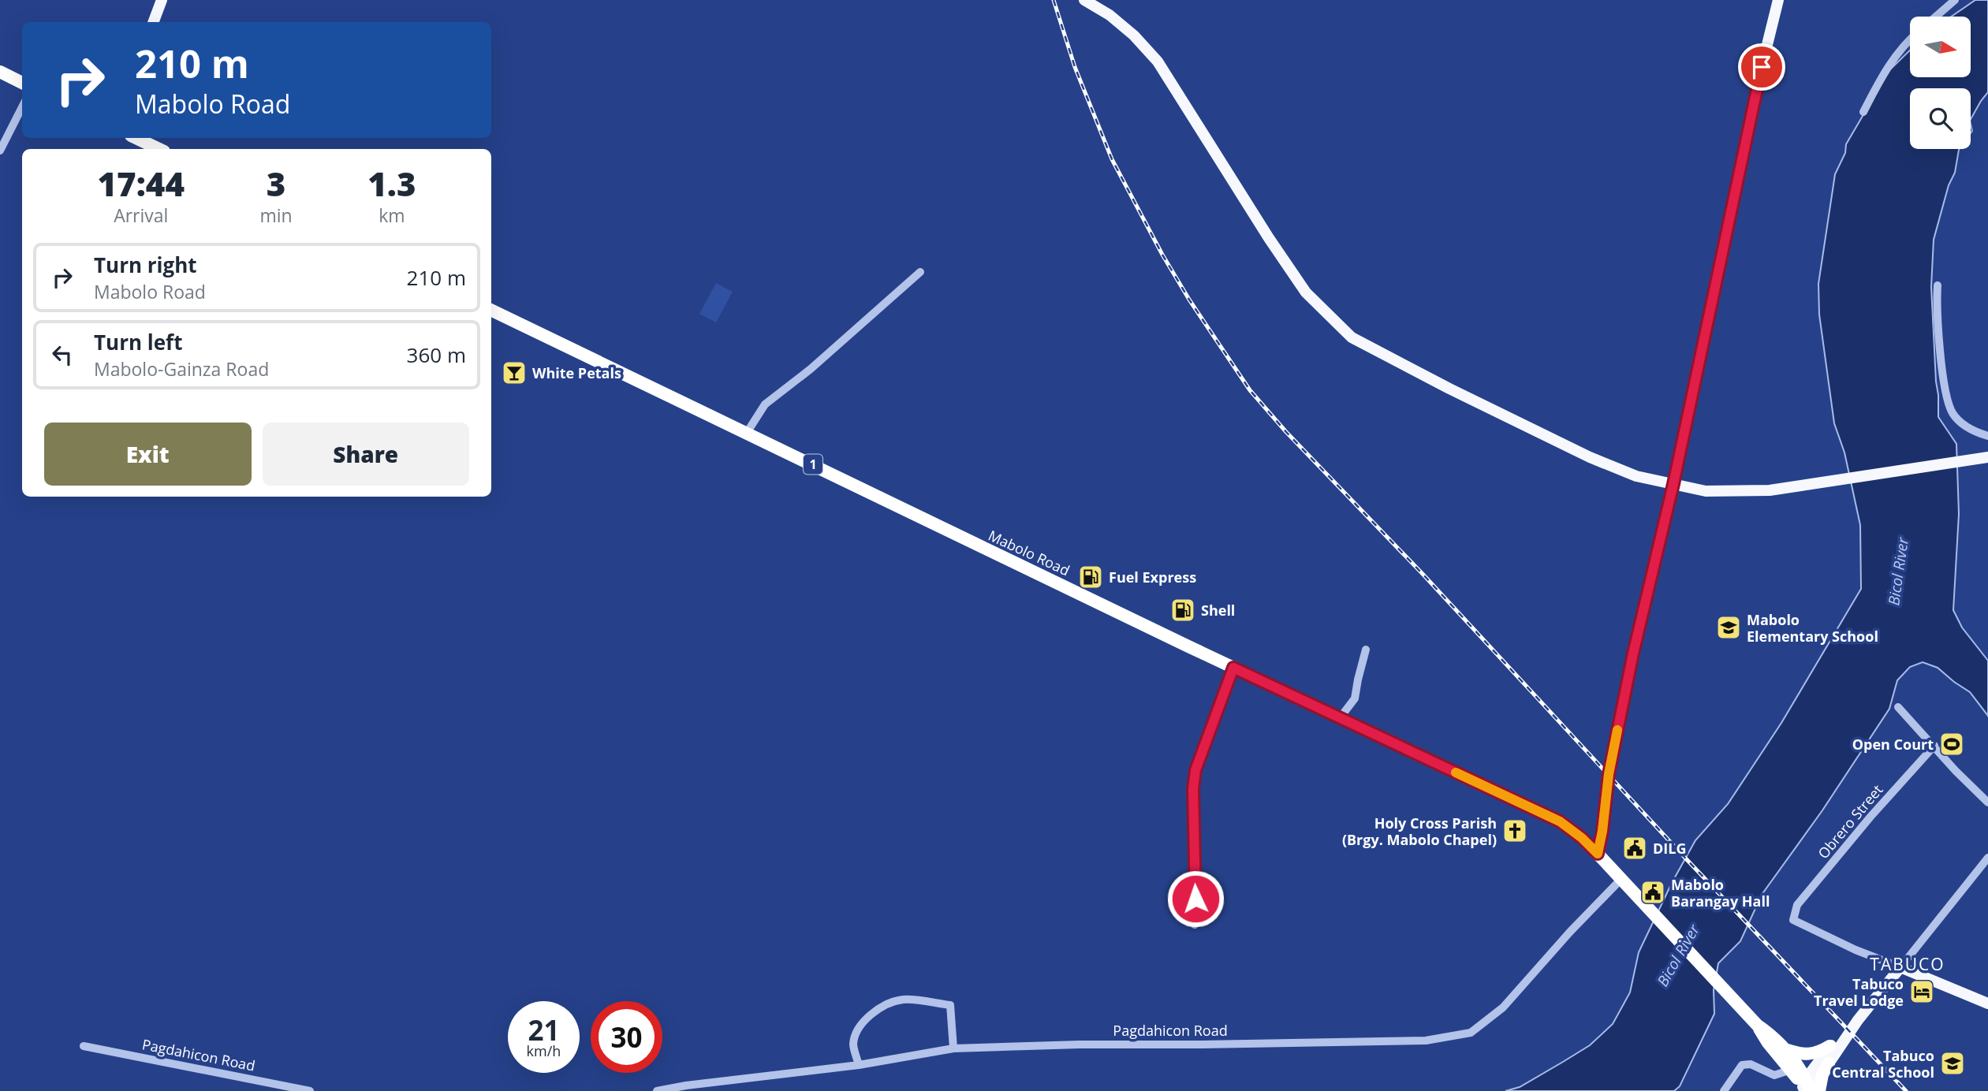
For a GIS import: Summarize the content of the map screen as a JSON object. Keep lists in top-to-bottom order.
{
  "streets": {
    "highway": ["1", "Mabolo Road"],
    "street": ["Obrero Street", "Pagdahicon Road"]
  },
  "crossings": [
    ["1", "Mabolo Road"],
    ["Mabolo Road", "Pagdahicon Road"]
  ],
  "districts": ["TABUCO"],
  "water": ["Bicol River"],
  "places": {
    "bar": ["White Petals"],
    "fuel station": ["Fuel Express", "Shell"],
    "school or university": ["Mabolo Elementary School", "Tabuco Central School"],
    "sports": ["Open Court"],
    "church": ["Holy Cross Parish (Brgy. Mabolo Chapel)"],
    "public building": ["DILG", "Mabolo Barangay Hall"],
    "hotel": ["Tabuco Travel Lodge"]
  },
  "north": "right",
  "page": {
    "turn": ["210 m", "Mabolo Road"],
    "eta": [
      "17:44",
      "Arrival",
      "3",
      "min",
      "1.3",
      "km"
    ],
    "list": [
      {
        "name": "Turn right",
        "note": "Mabolo Road",
        "value": "210 m"
      },
      {
        "name": "Turn left",
        "note": "Mabolo-Gainza Road",
        "value": "360 m"
      }
    ],
    "buttons": ["Exit", "Share"],
    "speed": "21 km/h",
    "limit": "30"
  }
}
